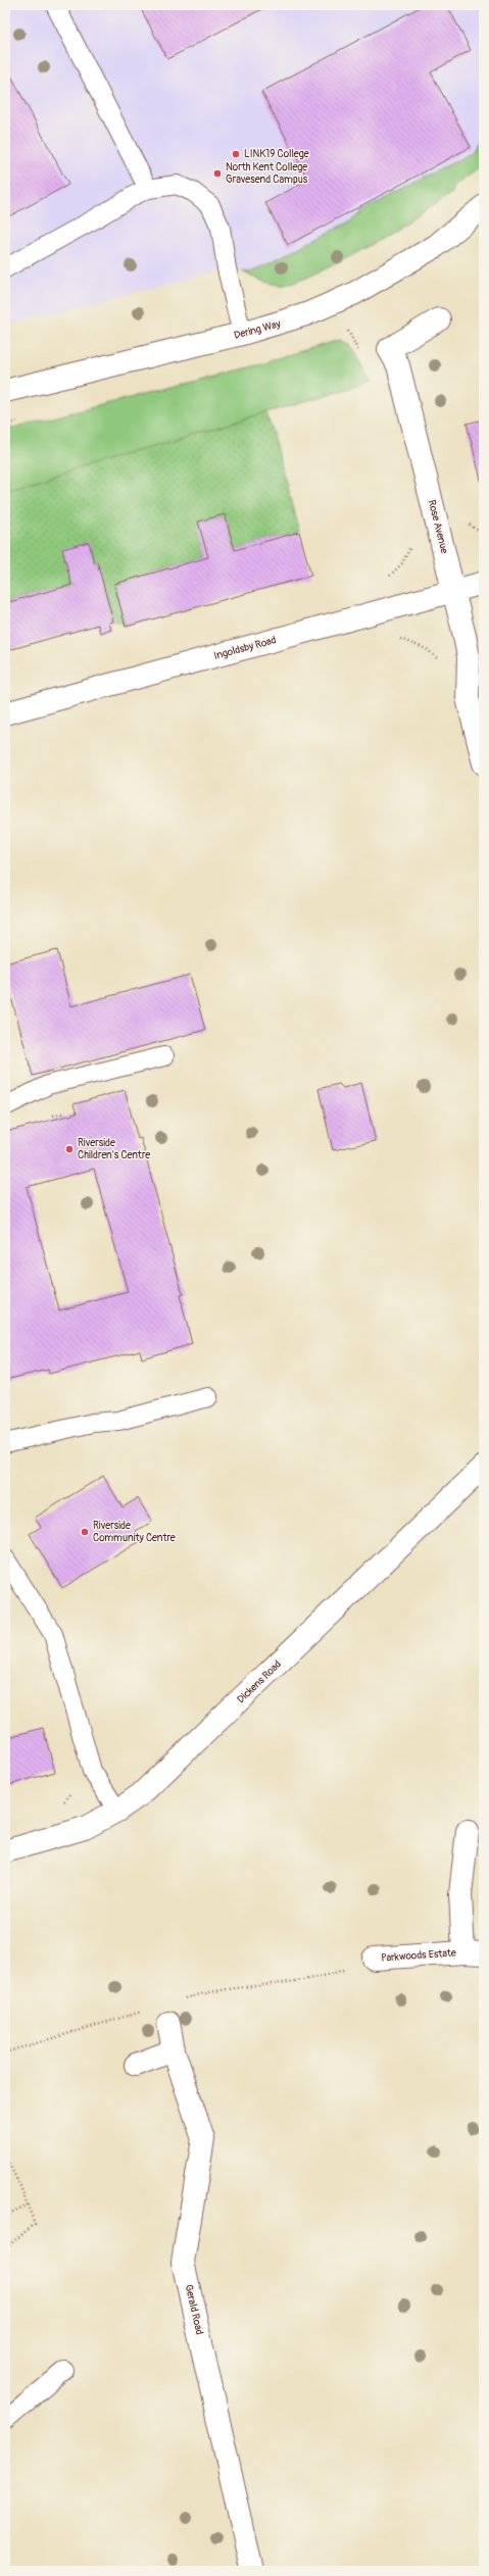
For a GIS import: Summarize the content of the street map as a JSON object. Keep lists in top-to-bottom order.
{
  "streets": {
    "street": [
      "Dering Way",
      "Rose Avenue",
      "Ingoldsby Road",
      "Dickens Road",
      "Parkwoods Estate",
      "Gerald Road"
    ]
  },
  "crossings": [
    ["Rose Avenue", "Ingoldsby Road"]
  ],
  "places": [
    "LINK19 College",
    "North Kent College Gravesend Campus",
    "Riverside Children's Centre",
    "Riverside Community Centre"
  ]
}
